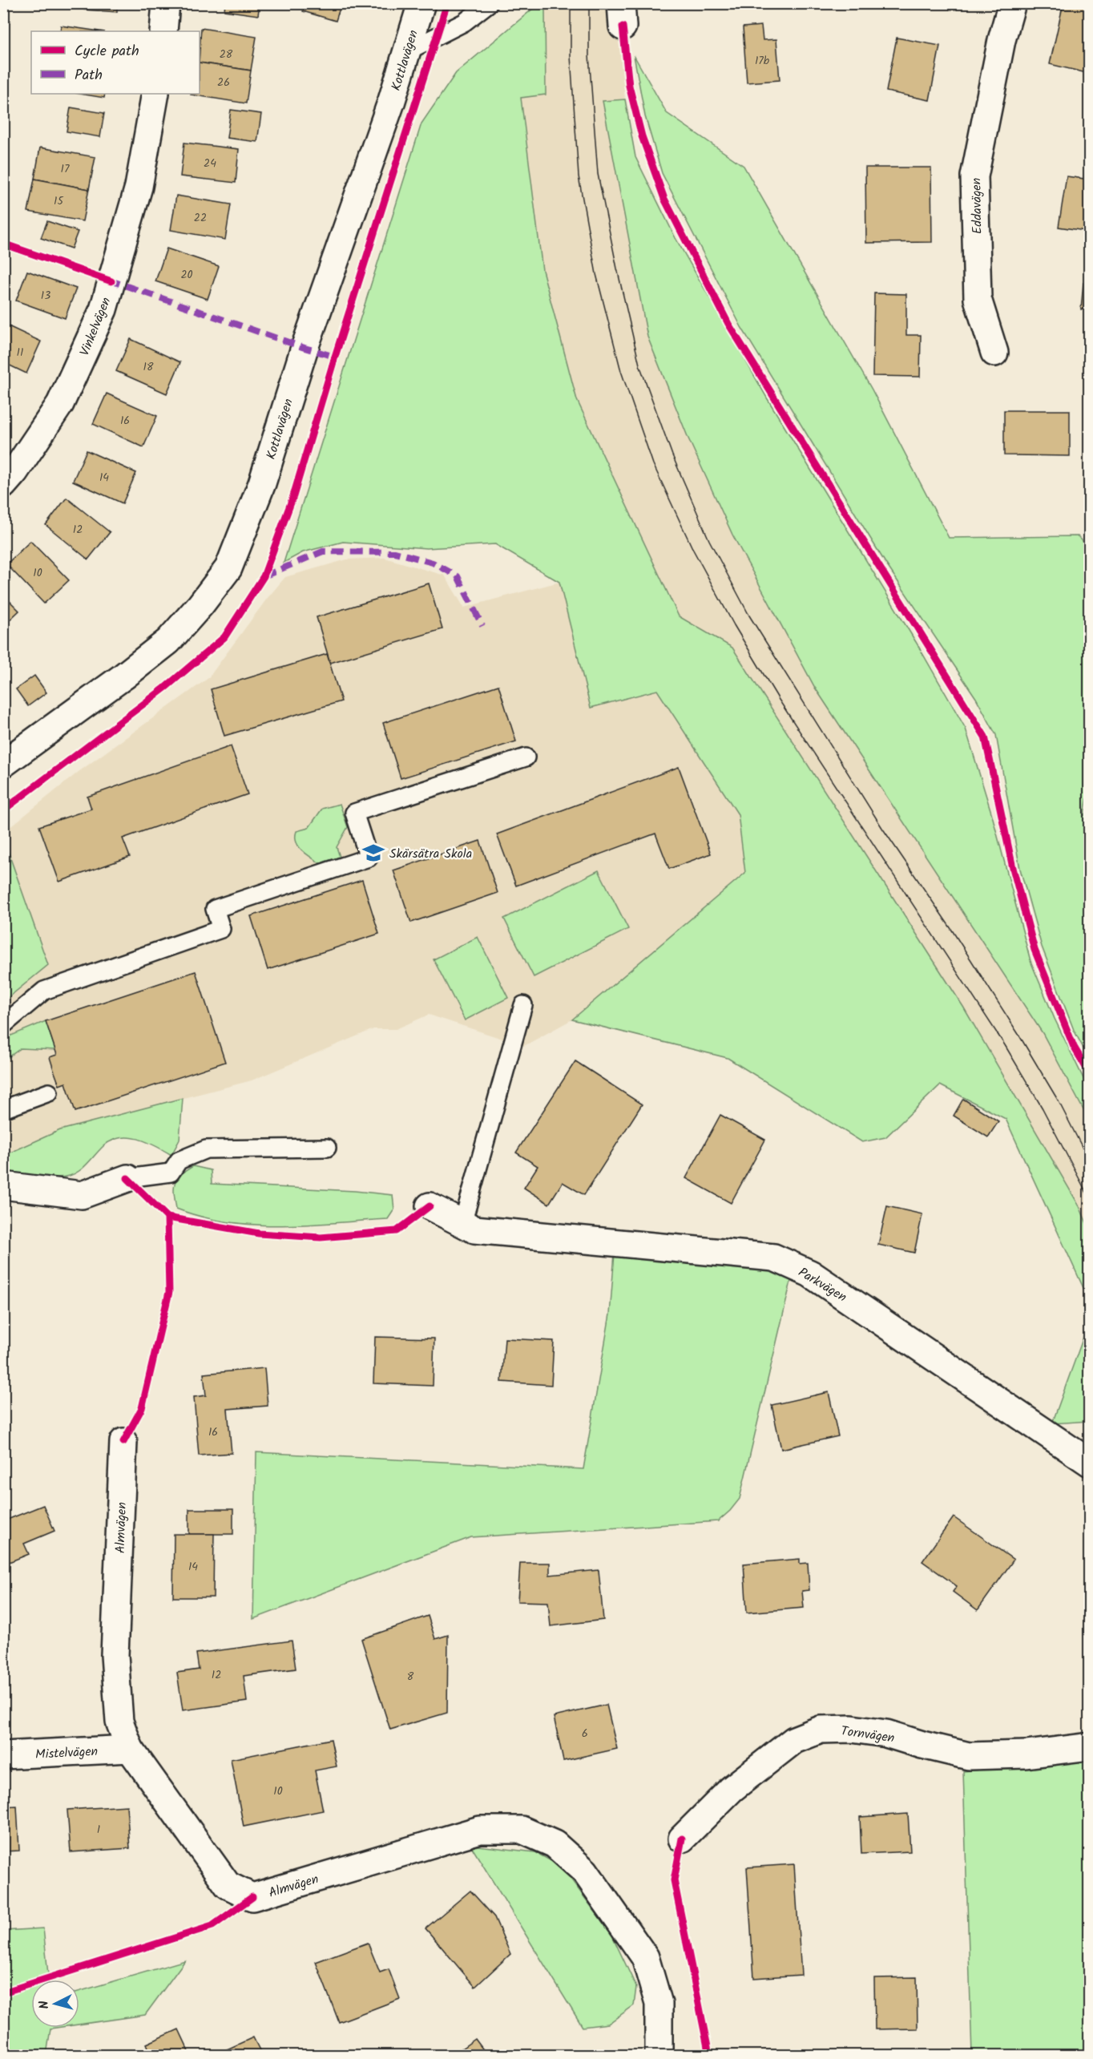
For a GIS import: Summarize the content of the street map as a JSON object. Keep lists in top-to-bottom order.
{
  "streets": {
    "street": [
      "Kottlavägen",
      "Eddavägen",
      "Vinkelvägen",
      "Parkvägen",
      "Almvägen",
      "Tornvägen",
      "Mistelvägen"
    ]
  },
  "crossings": [
    ["Almvägen", "Mistelvägen"]
  ],
  "places": {
    "school or university": ["Skärsätra Skola"]
  },
  "house_numbers": [
    "28",
    "17b",
    "26",
    "24",
    "17",
    "15",
    "22",
    "20",
    "13",
    "11",
    "18",
    "16",
    "14",
    "12",
    "10",
    "16",
    "14",
    "12",
    "8",
    "6",
    "10",
    "1"
  ],
  "legend": ["Cycle path", "Path"],
  "north": "left"
}
